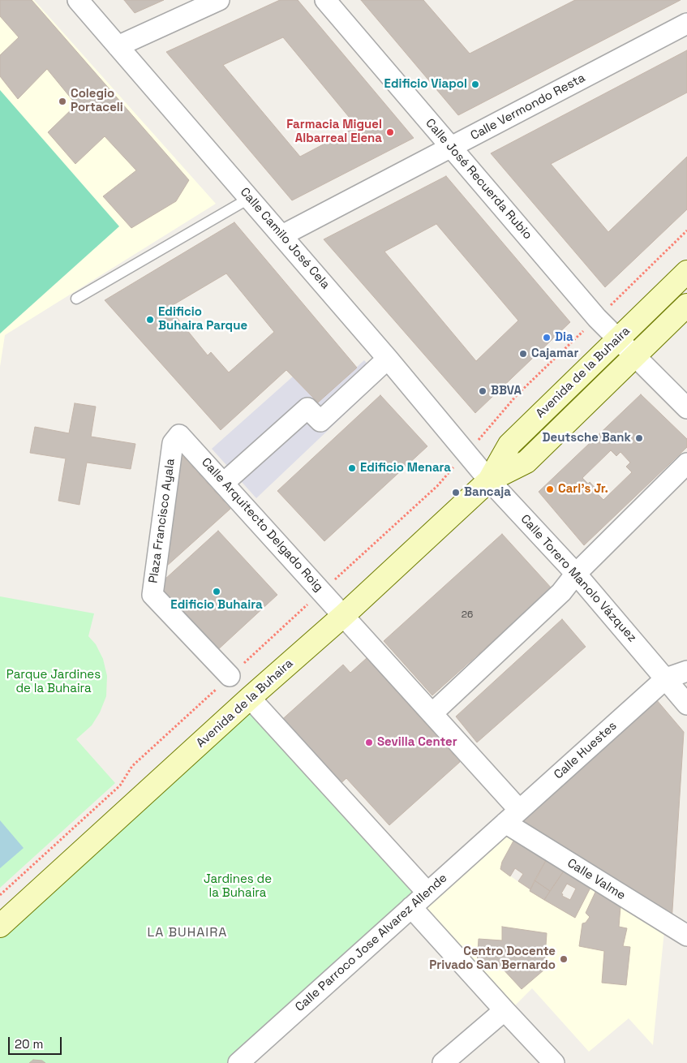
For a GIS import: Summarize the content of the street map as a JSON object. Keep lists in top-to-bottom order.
{
  "streets": {
    "main road": ["Avenida de la Buhaira"],
    "street": [
      "Calle Vermondo Resta",
      "Calle José Recuerda Rubio",
      "Calle Camilo José Cela",
      "Plaza Francisco Ayala",
      "Calle Arquitecto Delgado Roig",
      "Calle Torero Manolo Vázquez",
      "Calle Huestes",
      "Calle Valme",
      "Calle Parroco Jose Alvarez Allende"
    ]
  },
  "crossings": [
    ["Calle Vermondo Resta", "Calle José Recuerda Rubio"],
    ["Calle Vermondo Resta", "Calle Camilo José Cela"],
    ["Calle José Recuerda Rubio", "Avenida de la Buhaira"],
    ["Calle Camilo José Cela", "Avenida de la Buhaira"],
    ["Calle Camilo José Cela", "Calle Torero Manolo Vázquez"],
    ["Avenida de la Buhaira", "Calle Arquitecto Delgado Roig"],
    ["Avenida de la Buhaira", "Calle Torero Manolo Vázquez"],
    ["Plaza Francisco Ayala", "Calle Arquitecto Delgado Roig"],
    ["Calle Arquitecto Delgado Roig", "Calle Valme"],
    ["Calle Torero Manolo Vázquez", "Calle Huestes"],
    ["Calle Huestes", "Calle Valme"],
    ["Calle Huestes", "Calle Parroco Jose Alvarez Allende"],
    ["Calle Valme", "Calle Parroco Jose Alvarez Allende"]
  ],
  "districts": ["LA BUHAIRA"],
  "parks": ["Parque Jardines de la Buhaira", "Jardines de la Buhaira"],
  "places": [
    "Edificio Viapol",
    "Colegio Portaceli",
    "Farmacia Miguel Albarreal Elena",
    "Edificio Buhaira Parque",
    "Dia",
    "Cajamar",
    "BBVA",
    "Deutsche Bank",
    "Edificio Menara",
    "Carl's Jr.",
    "Bancaja",
    "Edificio Buhaira",
    "Sevilla Center",
    "Centro Docente Privado San Bernardo"
  ],
  "house_numbers": ["26"],
  "scale_bar": "20 m"
}
